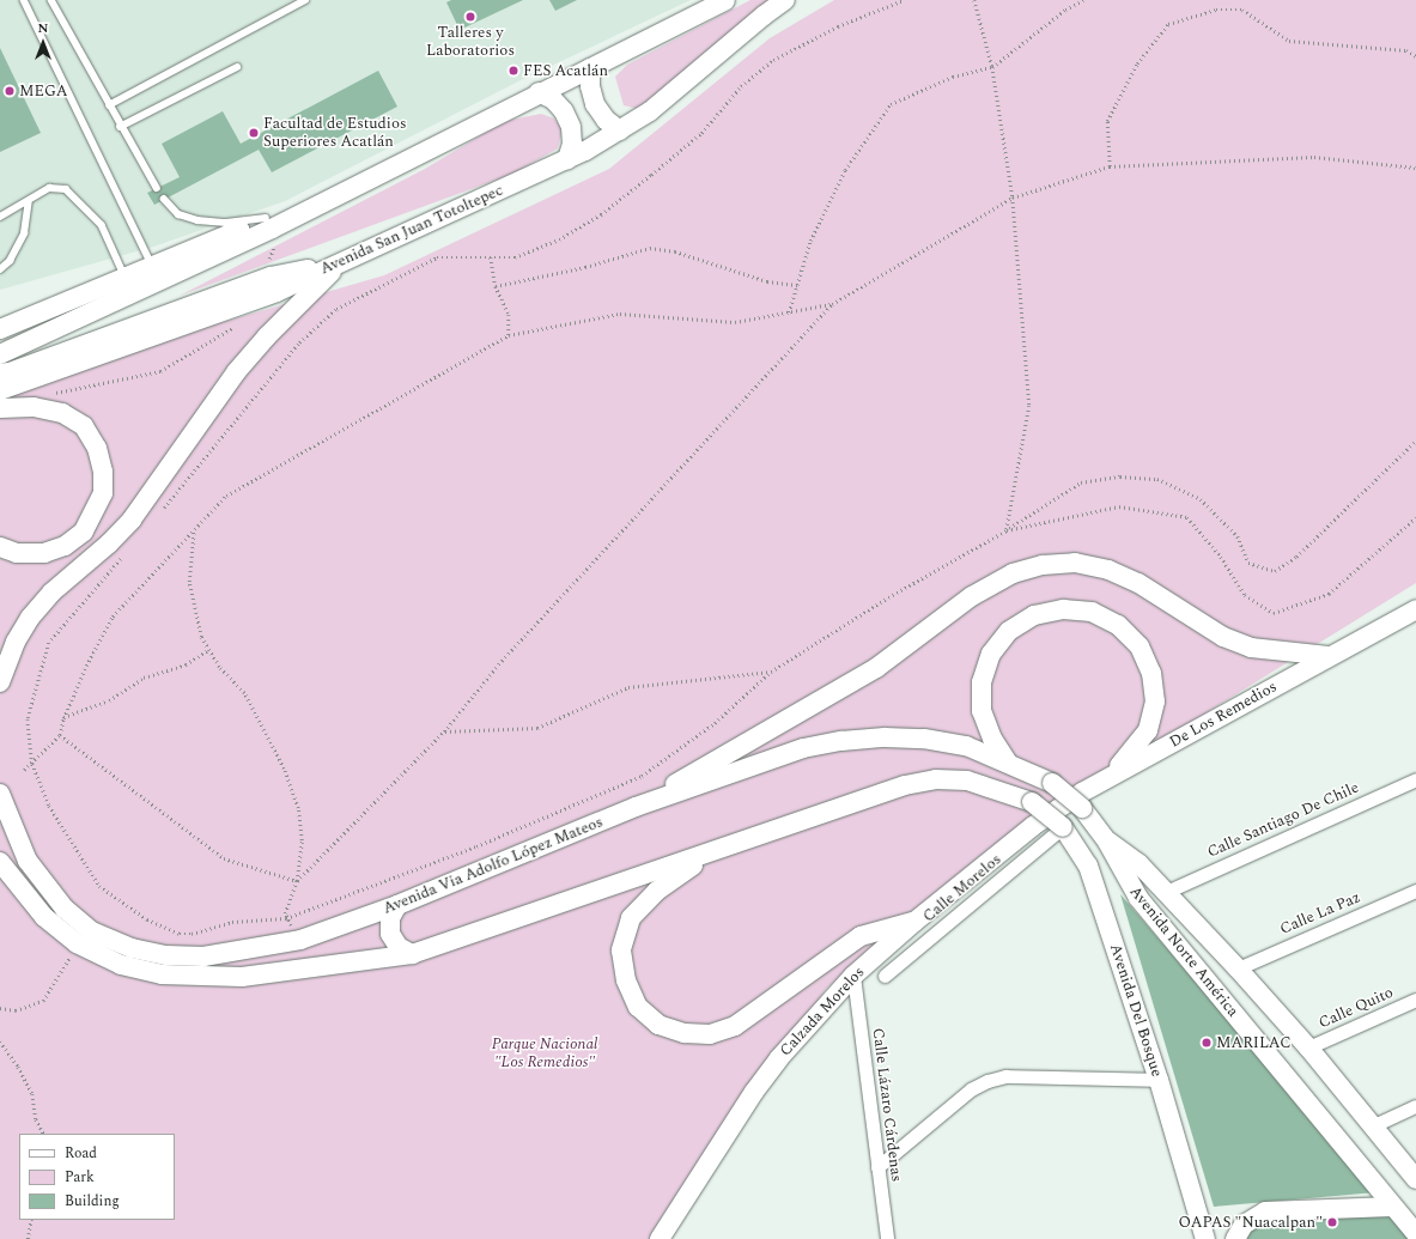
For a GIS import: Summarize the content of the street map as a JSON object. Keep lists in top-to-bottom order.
{
  "streets": {
    "main road": [
      "Avenida San Juan Totoltepec",
      "De Los Remedios",
      "Avenida Via Adolfo López Mateos",
      "Avenida Norte América",
      "Avenida Del Bosque",
      "Calzada Morelos"
    ],
    "street": [
      "Calle Santiago De Chile",
      "Calle Morelos",
      "Calle La Paz",
      "Calle Quito",
      "Calle Lázaro Cárdenas"
    ]
  },
  "crossings": [
    ["De Los Remedios", "Calzada Morelos"],
    ["Calle Santiago De Chile", "Avenida Norte América"],
    ["Avenida Via Adolfo López Mateos", "Avenida Norte América"],
    ["Calle Morelos", "Avenida Del Bosque"],
    ["Calle La Paz", "Avenida Norte América"],
    ["Avenida Norte América", "Calle Quito"],
    ["Calzada Morelos", "Calle Lázaro Cárdenas"]
  ],
  "parks": ["Parque Nacional \"Los Remedios\""],
  "places": [
    "Talleres y Laboratorios",
    "FES Acatlán",
    "MEGA",
    "Facultad de Estudios Superiores Acatlán",
    "MARILAC",
    "OAPAS \"Nuacalpan\""
  ],
  "legend": ["Road", "Park", "Building"],
  "north": "top"
}
